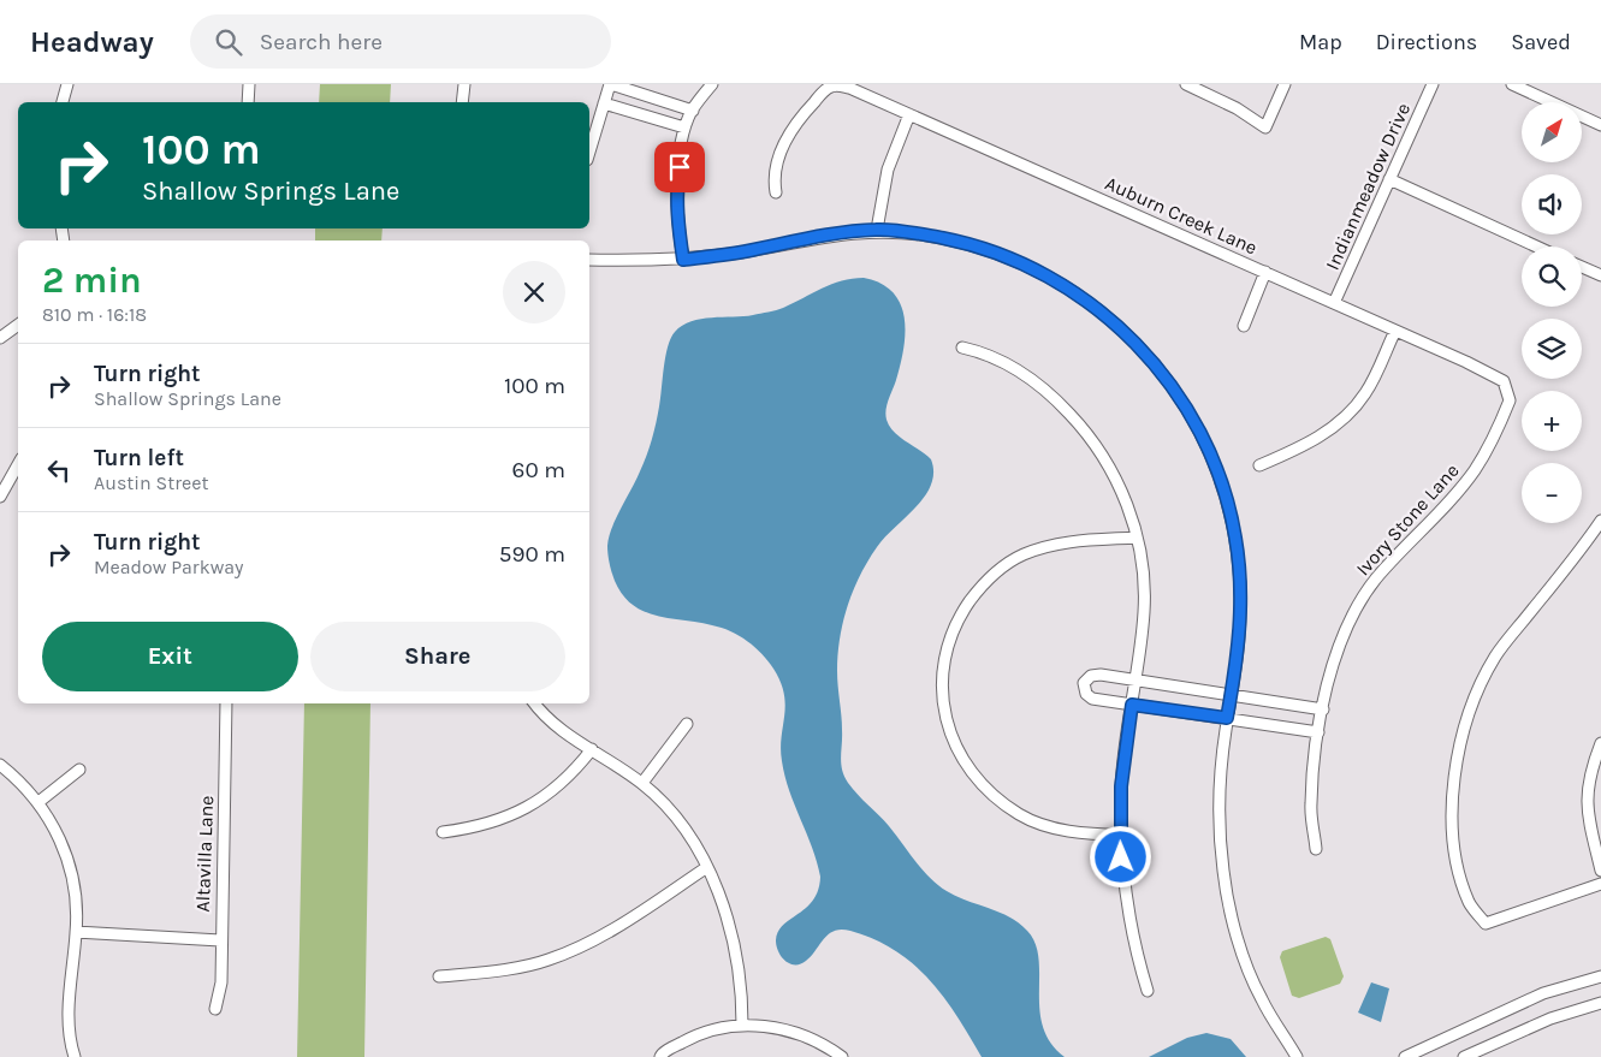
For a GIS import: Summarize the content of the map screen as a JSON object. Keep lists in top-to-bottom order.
{
  "streets": {
    "street": [
      "Indianmeadow Drive",
      "Auburn Creek Lane",
      "Ivory Stone Lane",
      "Altavilla Lane"
    ]
  },
  "crossings": [
    ["Indianmeadow Drive", "Auburn Creek Lane"],
    ["Auburn Creek Lane", "Ivory Stone Lane"]
  ],
  "north": "top right",
  "page": {
    "header": "Headway",
    "search": "Search here",
    "nav": ["Map", "Directions", "Saved"],
    "map_buttons": ["+", "−"],
    "turn": ["100 m", "Shallow Springs Lane"],
    "heading": ["2 min", "810 m · 16:18"],
    "list": [
      {
        "name": "Turn right",
        "note": "Shallow Springs Lane",
        "value": "100 m"
      },
      {
        "name": "Turn left",
        "note": "Austin Street",
        "value": "60 m"
      },
      {
        "name": "Turn right",
        "note": "Meadow Parkway",
        "value": "590 m"
      }
    ],
    "buttons": ["Exit", "Share"]
  }
}
